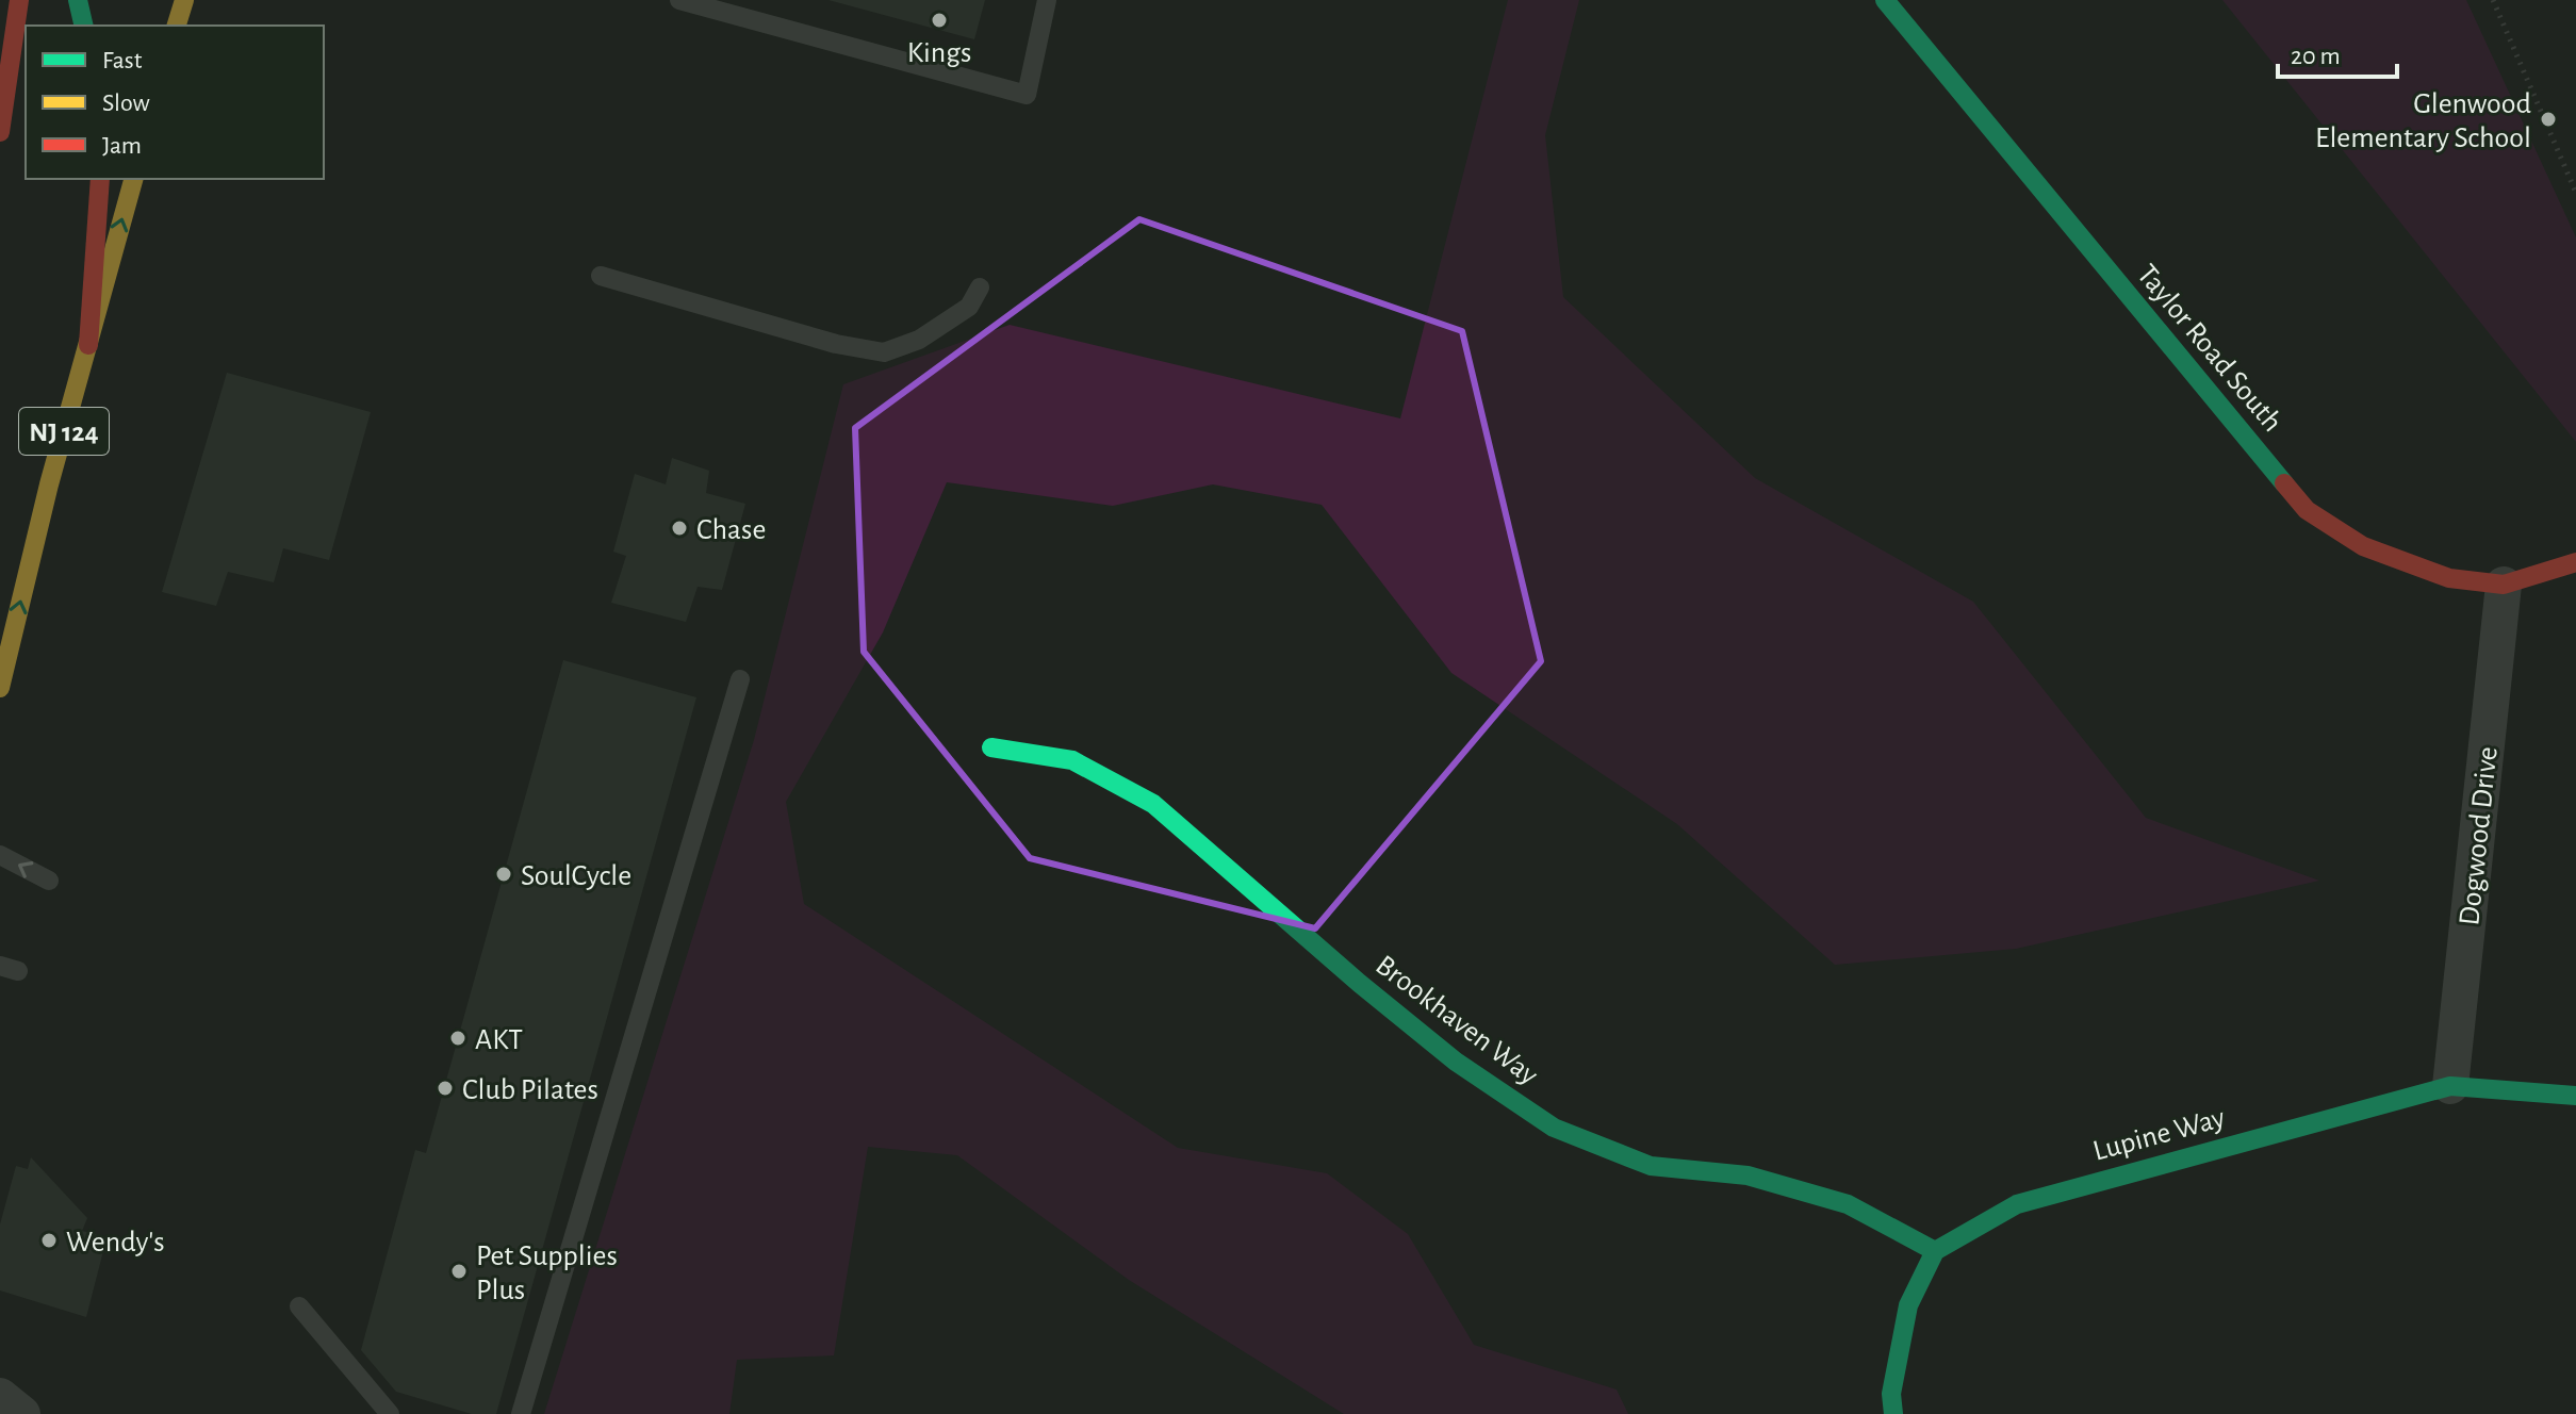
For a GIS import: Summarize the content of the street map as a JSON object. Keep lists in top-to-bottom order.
{
  "streets": {
    "main road": [
      "Taylor Road South",
      "NJ 124",
      "Brookhaven Way",
      "Lupine Way"
    ],
    "street": ["Dogwood Drive"]
  },
  "crossings": [
    ["Taylor Road South", "Dogwood Drive"],
    ["Dogwood Drive", "Lupine Way"],
    ["Brookhaven Way", "Lupine Way"]
  ],
  "places": [
    "Kings",
    "Glenwood Elementary School",
    "Chase",
    "SoulCycle",
    "AKT",
    "Club Pilates",
    "Wendy's",
    "Pet Supplies Plus"
  ],
  "legend": ["Fast", "Slow", "Jam"],
  "scale_bar": "20 m"
}
